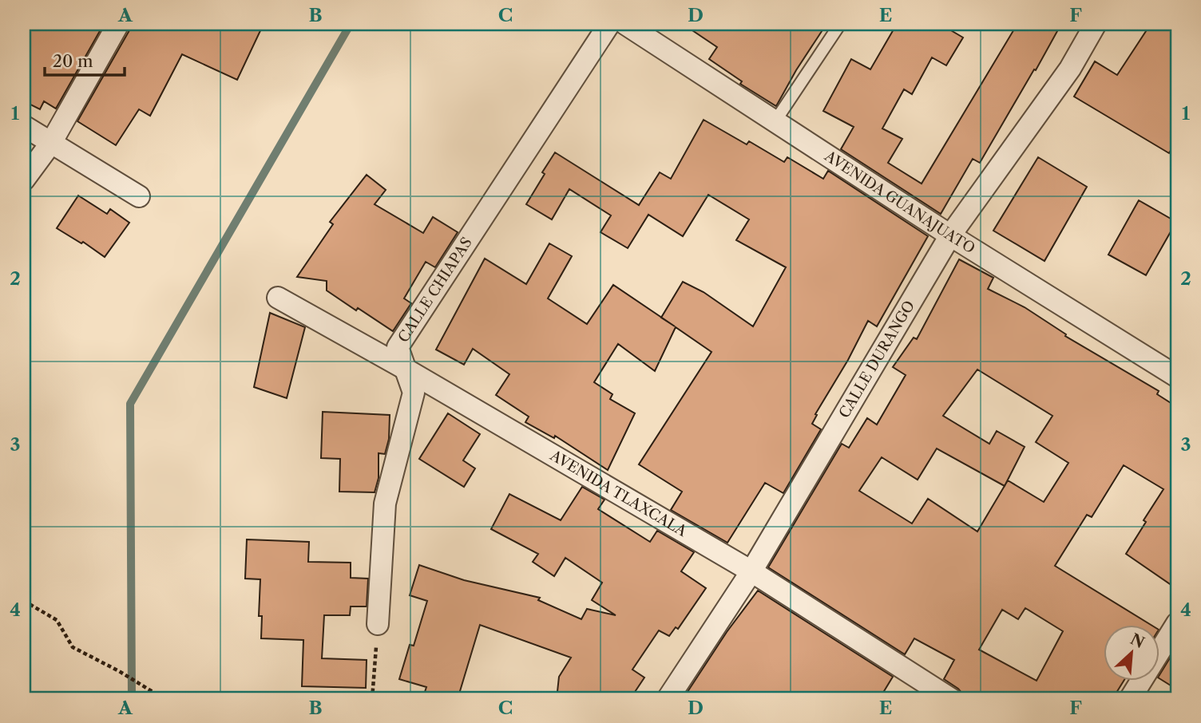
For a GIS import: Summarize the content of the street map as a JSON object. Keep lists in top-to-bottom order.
{
  "streets": {
    "street": [
      "AVENIDA GUANAJUATO",
      "CALLE CHIAPAS",
      "CALLE DURANGO",
      "AVENIDA TLAXCALA"
    ]
  },
  "crossings": [
    ["AVENIDA GUANAJUATO", "CALLE DURANGO"],
    ["CALLE CHIAPAS", "AVENIDA TLAXCALA"],
    ["CALLE DURANGO", "AVENIDA TLAXCALA"]
  ],
  "scale_bar": "20 m",
  "north": "top right",
  "grid": {
    "columns": [
      "A",
      "B",
      "C",
      "D",
      "E",
      "F"
    ],
    "rows": [
      "1",
      "2",
      "3",
      "4"
    ]
  }
}
